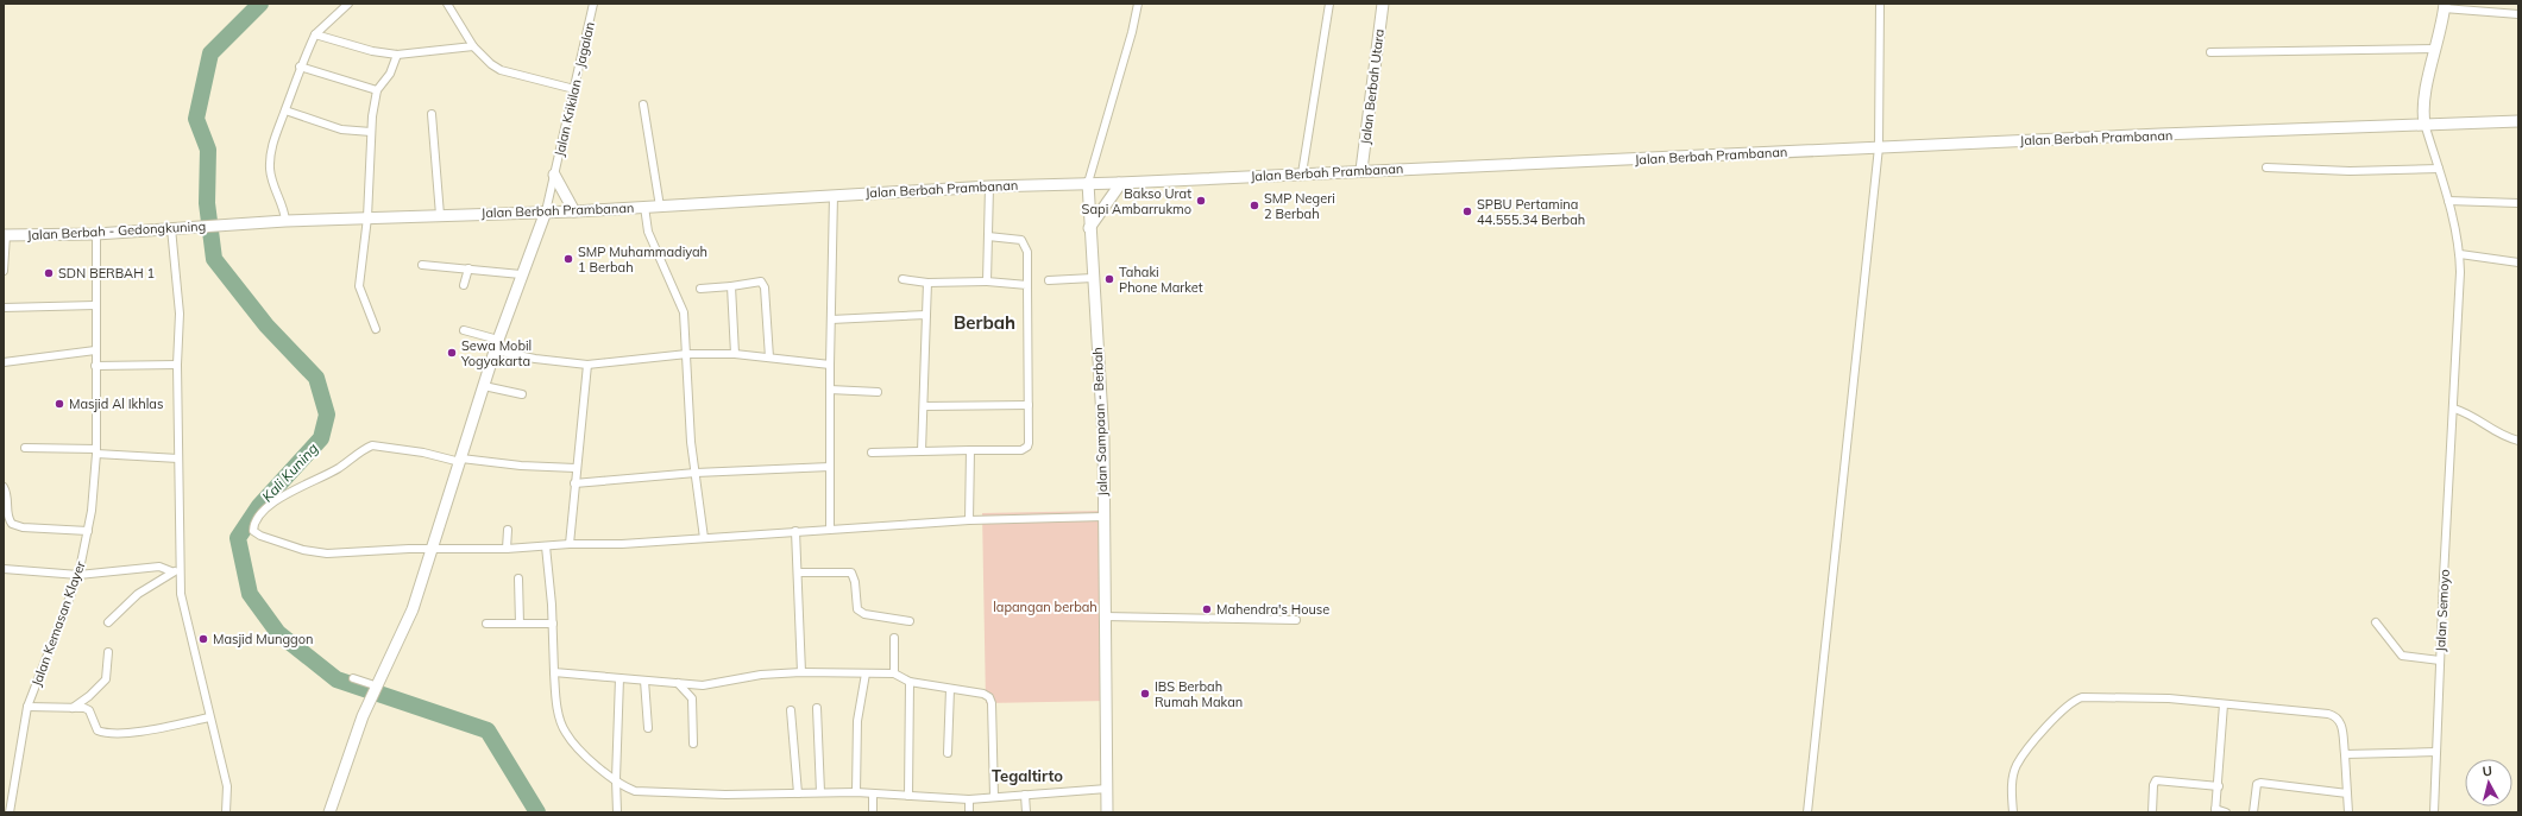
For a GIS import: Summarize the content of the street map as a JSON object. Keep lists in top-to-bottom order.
{
  "streets": {
    "main road": [
      "Jalan Berbah Utara",
      "Jalan Berbah Prambanan",
      "Jalan Berbah - Gedongkuning",
      "Jalan Sampaan - Berbah"
    ],
    "street": ["Jalan Krikilan - Jagalan", "Jalan Semoyo", "Jalan Kemasan Klayer"]
  },
  "crossings": [
    ["Jalan Berbah Utara", "Jalan Berbah Prambanan"],
    ["Jalan Krikilan - Jagalan", "Jalan Berbah Prambanan"],
    ["Jalan Berbah Prambanan", "Jalan Berbah - Gedongkuning"],
    ["Jalan Berbah Prambanan", "Jalan Sampaan - Berbah"],
    ["Jalan Berbah Prambanan", "Jalan Semoyo"],
    ["Jalan Berbah - Gedongkuning", "Jalan Kemasan Klayer"]
  ],
  "districts": ["Berbah", "Tegaltirto"],
  "water": ["Kali Kuning"],
  "parks": ["lapangan berbah"],
  "places": [
    "Bakso Urat Sapi Ambarrukmo",
    "SMP Negeri 2 Berbah",
    "SPBU Pertamina 44.555.34 Berbah",
    "SMP Muhammadiyah 1 Berbah",
    "SDN BERBAH 1",
    "Tahaki Phone Market",
    "Sewa Mobil Yogyakarta",
    "Masjid Al Ikhlas",
    "Mahendra's House",
    "Masjid Munggon",
    "IBS Berbah Rumah Makan"
  ],
  "north": "top"
}
